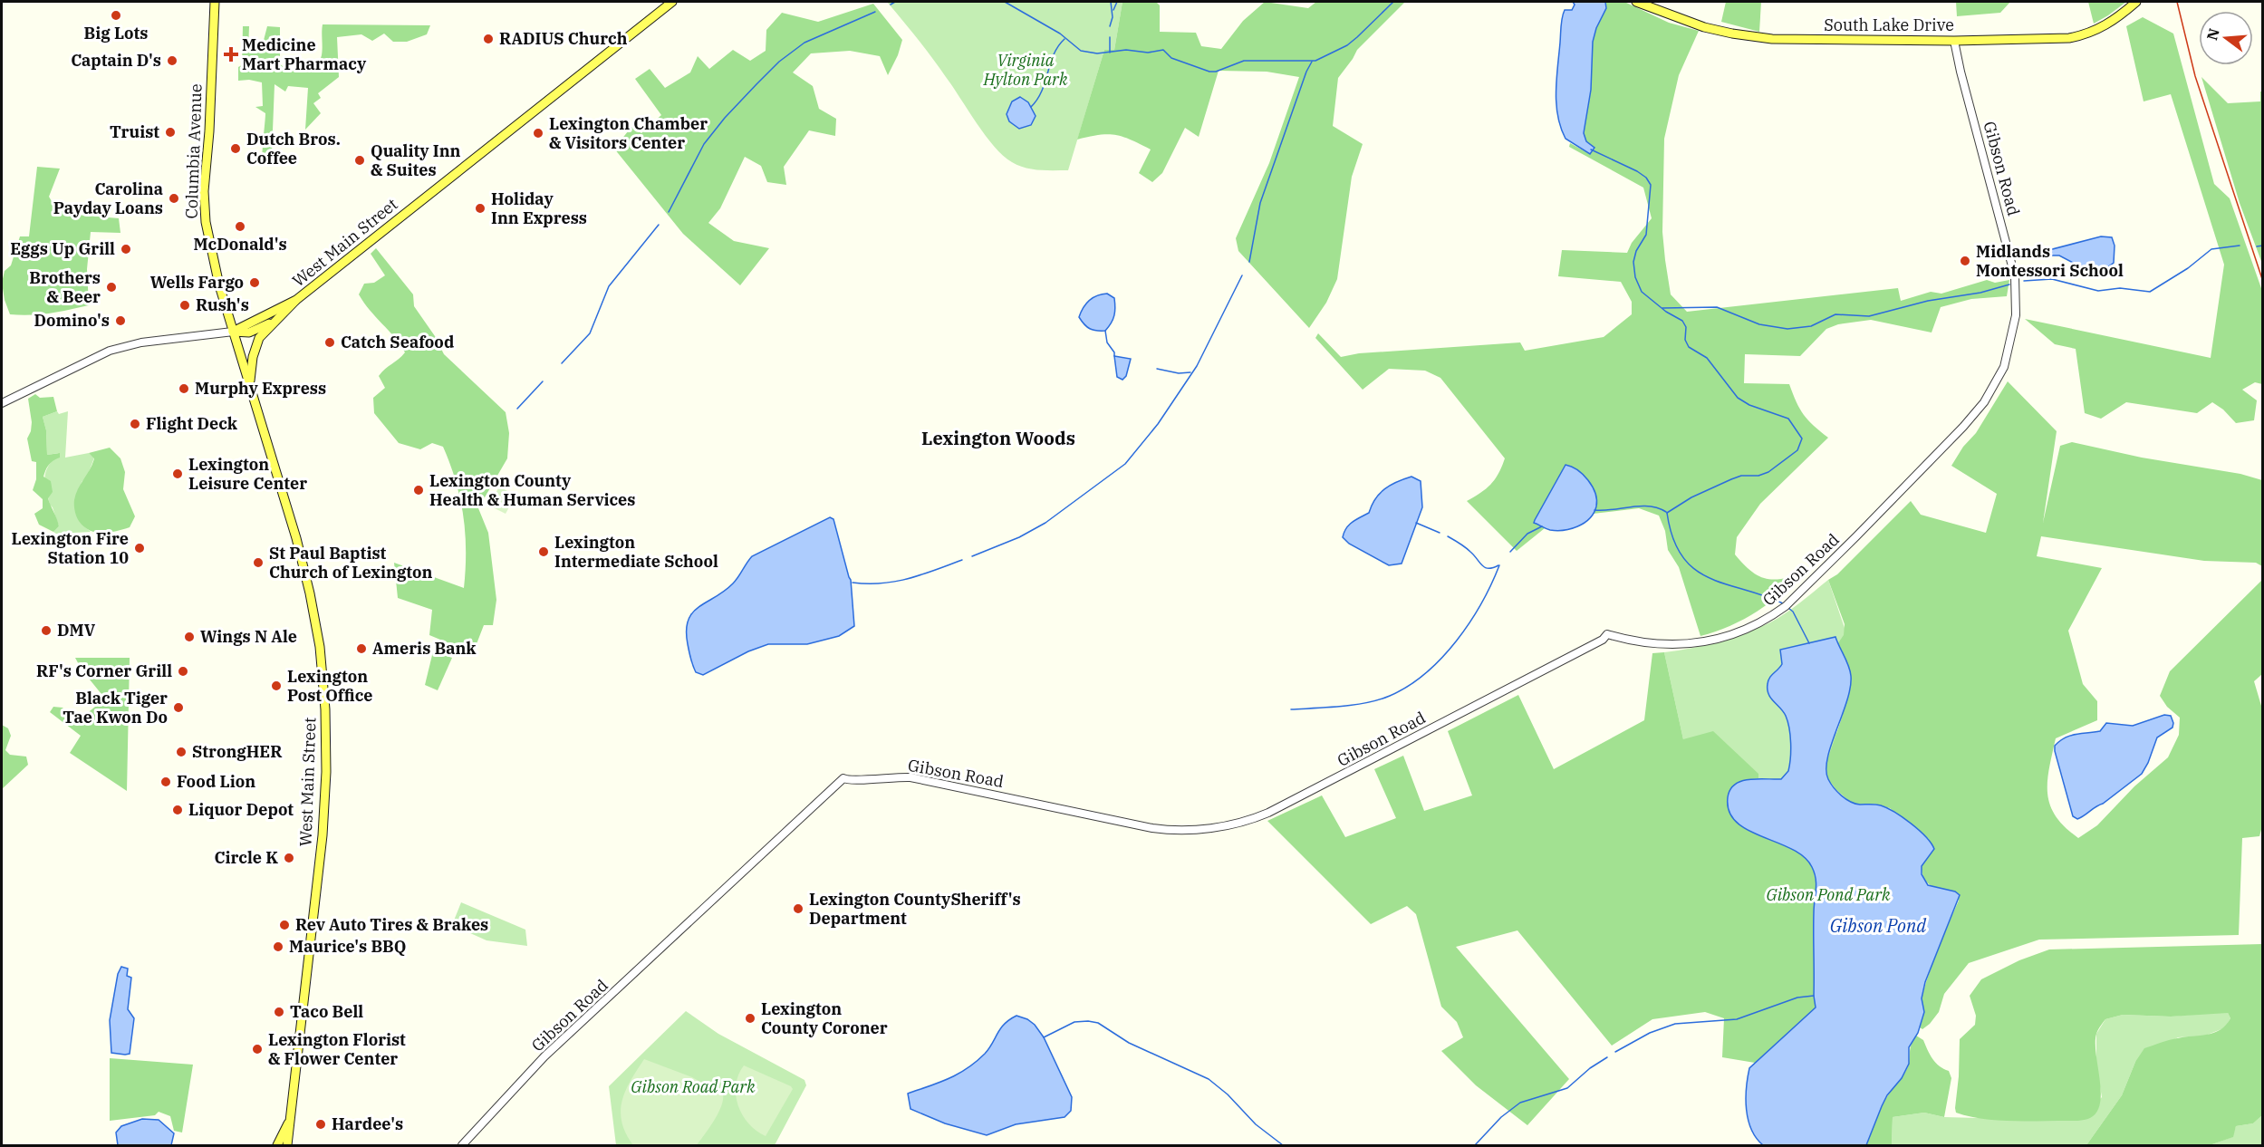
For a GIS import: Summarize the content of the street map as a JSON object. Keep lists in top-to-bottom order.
{
  "streets": {
    "main road": ["South Lake Drive", "Columbia Avenue", "West Main Street"],
    "street": ["Gibson Road"]
  },
  "crossings": [
    ["South Lake Drive", "Gibson Road"],
    ["Columbia Avenue", "West Main Street"]
  ],
  "districts": ["Lexington Woods"],
  "water": ["Gibson Pond"],
  "parks": ["Virginia Hylton Park", "Gibson Pond Park", "Gibson Road Park"],
  "places": {
    "other": [
      "Big Lots",
      "RADIUS Church",
      "Captain D's",
      "Truist",
      "Lexington Chamber & Visitors Center",
      "Dutch Bros. Coffee",
      "Quality Inn & Suites",
      "Carolina Payday Loans",
      "Holiday Inn Express",
      "McDonald's",
      "Eggs Up Grill",
      "Midlands Montessori School",
      "Wells Fargo",
      "Brothers & Beer",
      "Rush's",
      "Domino's",
      "Catch Seafood",
      "Murphy Express",
      "Flight Deck",
      "Lexington Leisure Center",
      "Lexington County Health & Human Services",
      "Lexington Fire Station 10",
      "Lexington Intermediate School",
      "St Paul Baptist Church of Lexington",
      "DMV",
      "Wings N Ale",
      "Ameris Bank",
      "RF's Corner Grill",
      "Lexington Post Office",
      "Black Tiger Tae Kwon Do",
      "StrongHER",
      "Food Lion",
      "Liquor Depot",
      "Circle K",
      "Lexington CountySheriff's Department",
      "Rev Auto Tires & Brakes",
      "Maurice's BBQ",
      "Taco Bell",
      "Lexington County Coroner",
      "Lexington Florist & Flower Center",
      "Hardee's"
    ],
    "health": ["Medicine Mart Pharmacy"]
  },
  "north": "left"
}
